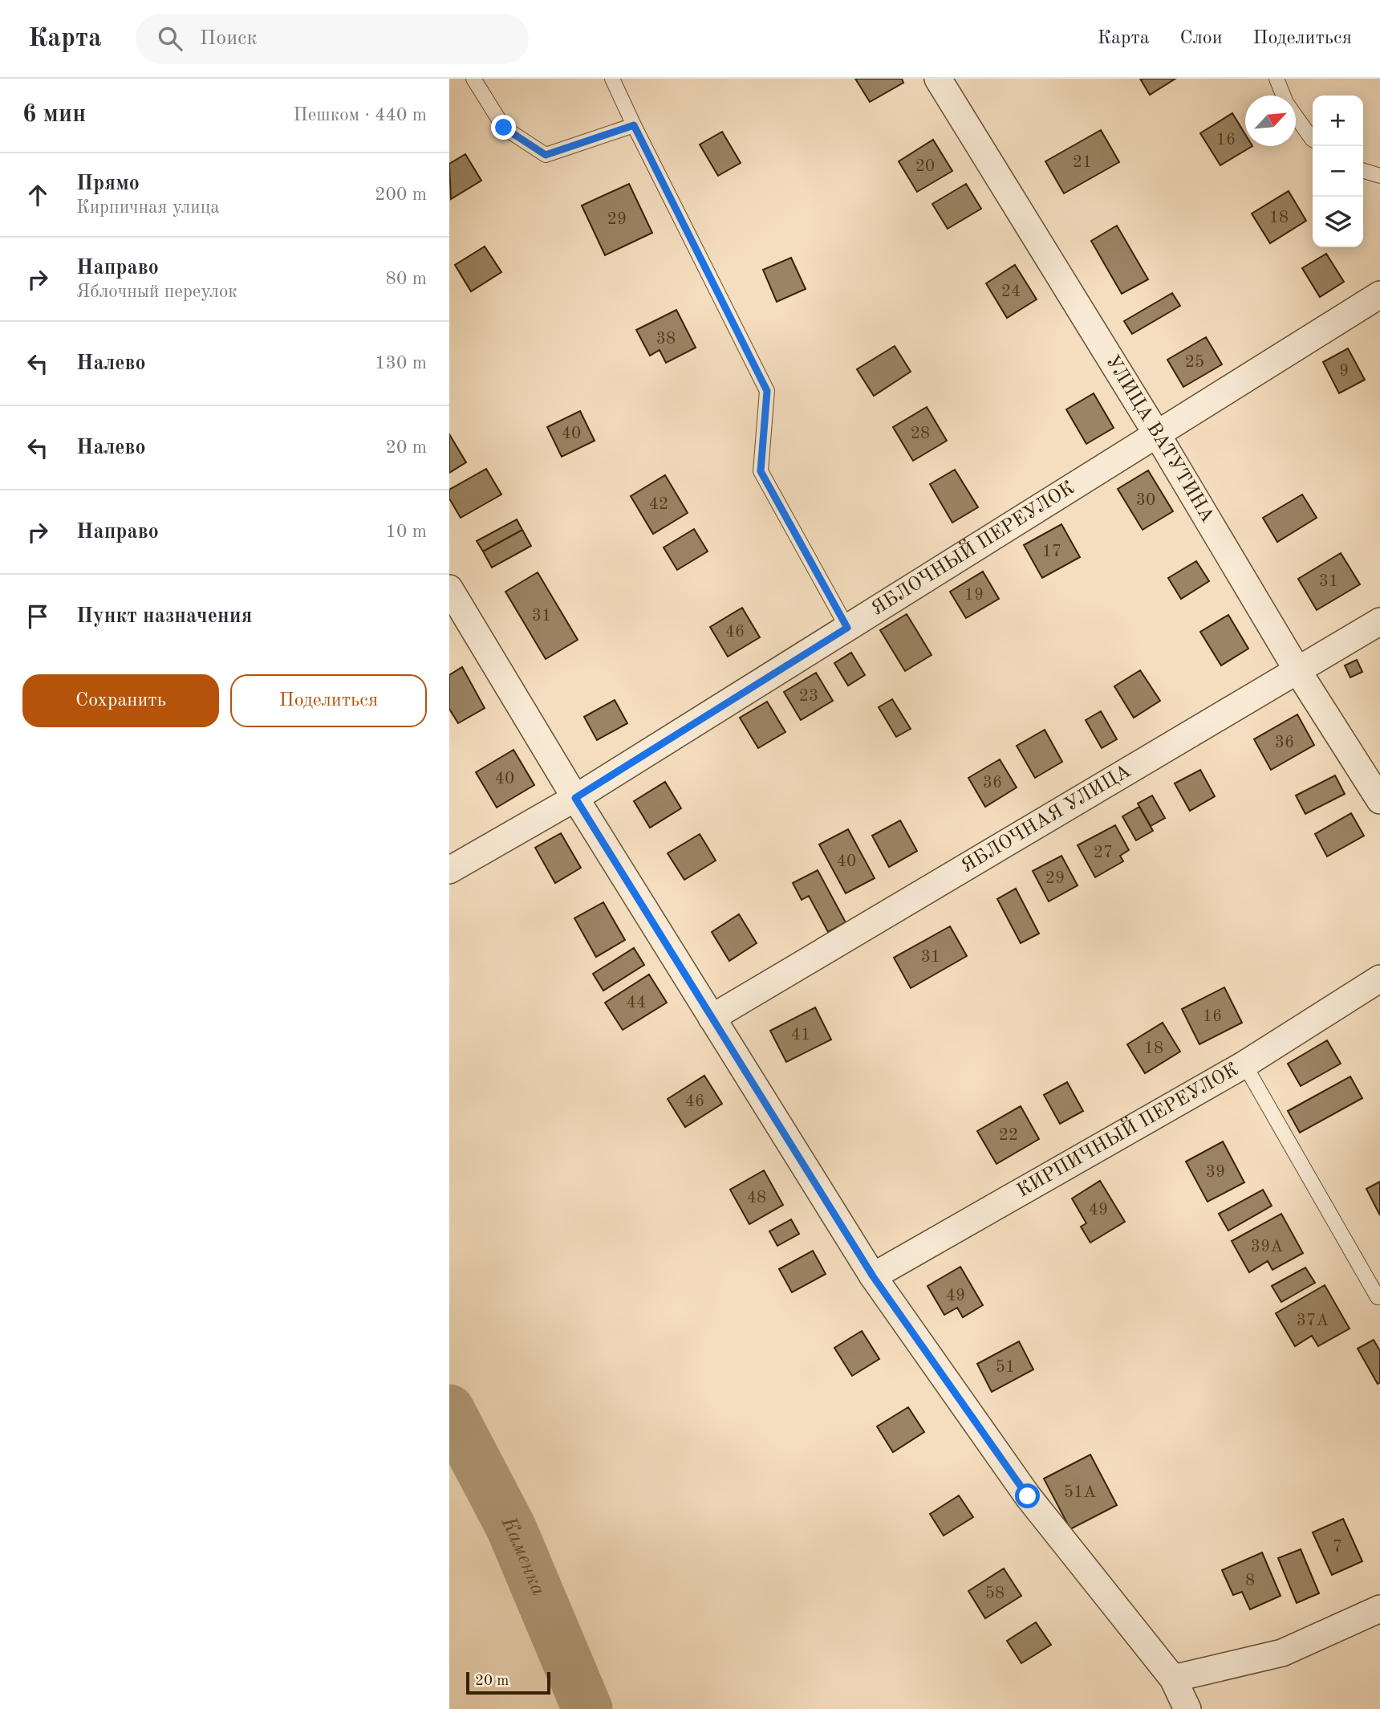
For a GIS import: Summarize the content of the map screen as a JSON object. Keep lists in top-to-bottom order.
{
  "streets": {
    "street": [
      "УЛИЦА ВАТУТИНА",
      "ЯБЛОЧНЫЙ ПЕРЕУЛОК",
      "ЯБЛОЧНАЯ УЛИЦА",
      "КИРПИЧНЫЙ ПЕРЕУЛОК"
    ]
  },
  "crossings": [
    ["УЛИЦА ВАТУТИНА", "ЯБЛОЧНЫЙ ПЕРЕУЛОК"],
    ["УЛИЦА ВАТУТИНА", "ЯБЛОЧНАЯ УЛИЦА"]
  ],
  "water": ["Каменка"],
  "house_numbers": [
    "16",
    "21",
    "20",
    "18",
    "29",
    "24",
    "38",
    "25",
    "9",
    "40",
    "28",
    "30",
    "42",
    "17",
    "31",
    "19",
    "31",
    "46",
    "23",
    "36",
    "40",
    "36",
    "27",
    "40",
    "29",
    "31",
    "44",
    "16",
    "41",
    "18",
    "46",
    "22",
    "39",
    "48",
    "49",
    "39А",
    "49",
    "37А",
    "51",
    "51А",
    "7",
    "8",
    "58"
  ],
  "scale_bar": "20 m",
  "north": "top right",
  "page": {
    "header": "Карта",
    "search": "Поиск",
    "nav": ["Карта", "Слои", "Поделиться"],
    "heading": ["6 мин", "Пешком · 440 m"],
    "map_buttons": ["+", "−"],
    "list": [
      ["Прямо", "Кирпичная улица", "200 m"],
      ["Направо", "Яблочный переулок", "80 m"],
      ["Налево", "130 m"],
      ["Налево", "20 m"],
      ["Направо", "10 m"],
      "Пункт назначения"
    ],
    "buttons": ["Сохранить", "Поделиться"],
    "scale": "20 m"
  }
}
